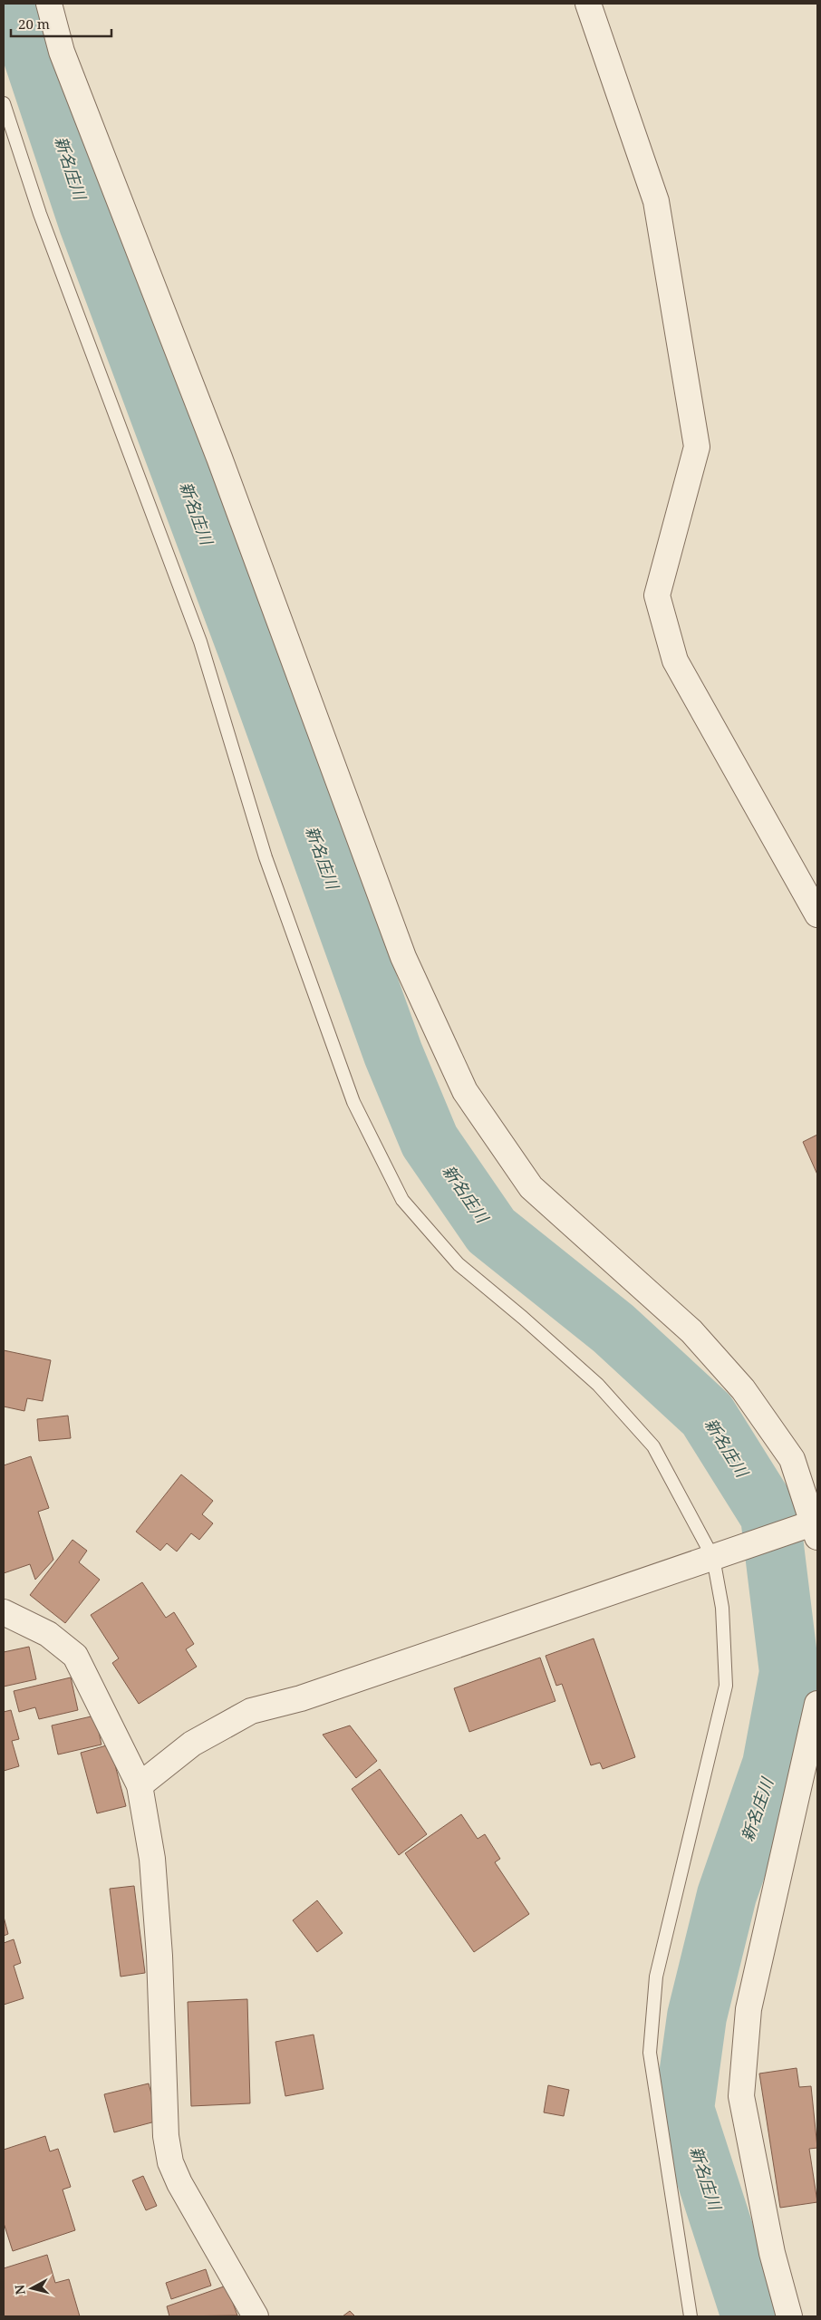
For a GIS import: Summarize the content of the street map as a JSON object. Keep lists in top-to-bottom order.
{
  "water": ["新名庄川"],
  "scale_bar": "20 m",
  "north": "left"
}
